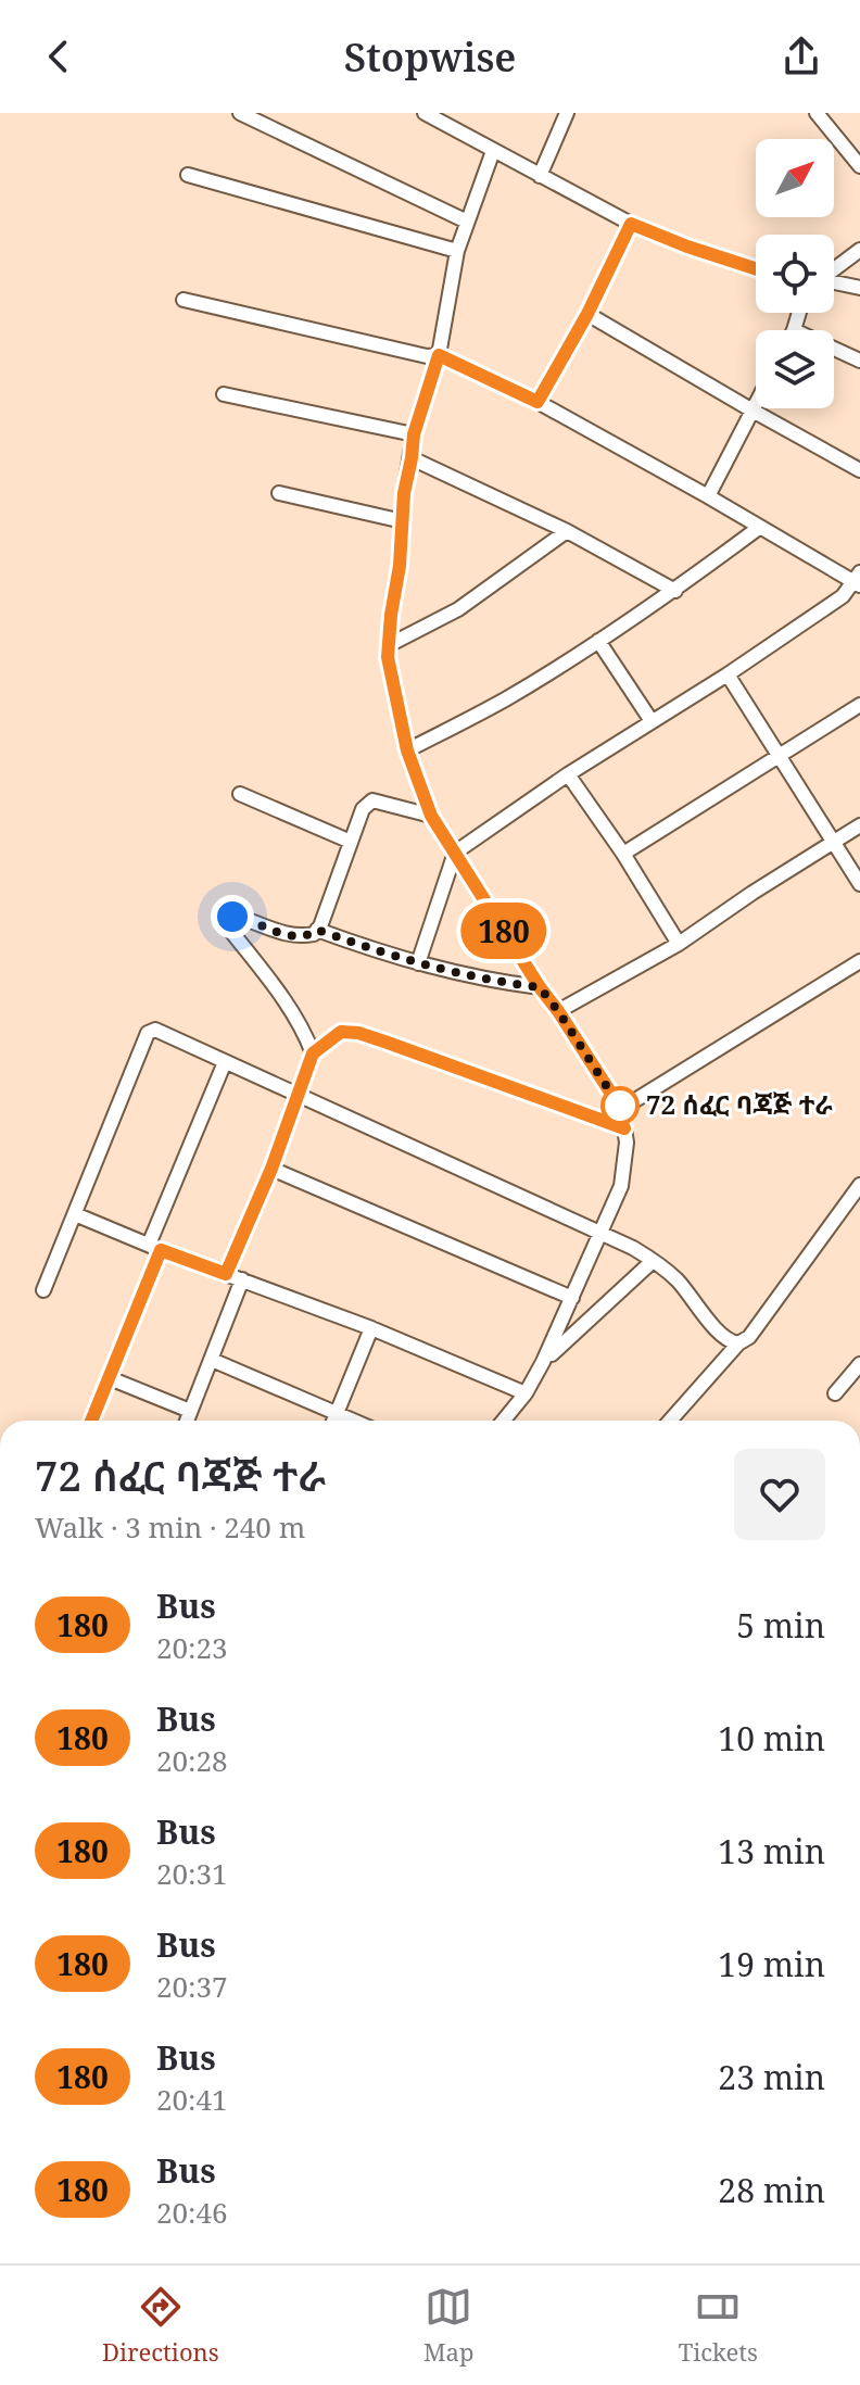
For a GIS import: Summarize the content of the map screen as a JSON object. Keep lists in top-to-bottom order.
{
  "places": ["72 ሰፈር ባጃጅ ተራ"],
  "lines": ["bus line 180"],
  "north": "top right",
  "page": {
    "header": "Stopwise",
    "on_map": "180",
    "heading": ["72 ሰፈር ባጃጅ ተራ", "Walk · 3 min · 240 m"],
    "list": [
      {
        "mark": "180",
        "name": "Bus",
        "note": "20:23",
        "value": "5 min"
      },
      {
        "mark": "180",
        "name": "Bus",
        "note": "20:28",
        "value": "10 min"
      },
      {
        "mark": "180",
        "name": "Bus",
        "note": "20:31",
        "value": "13 min"
      },
      {
        "mark": "180",
        "name": "Bus",
        "note": "20:37",
        "value": "19 min"
      },
      {
        "mark": "180",
        "name": "Bus",
        "note": "20:41",
        "value": "23 min"
      },
      {
        "mark": "180",
        "name": "Bus",
        "note": "20:46",
        "value": "28 min"
      }
    ],
    "tabs": ["Directions", "Map", "Tickets"]
  }
}
